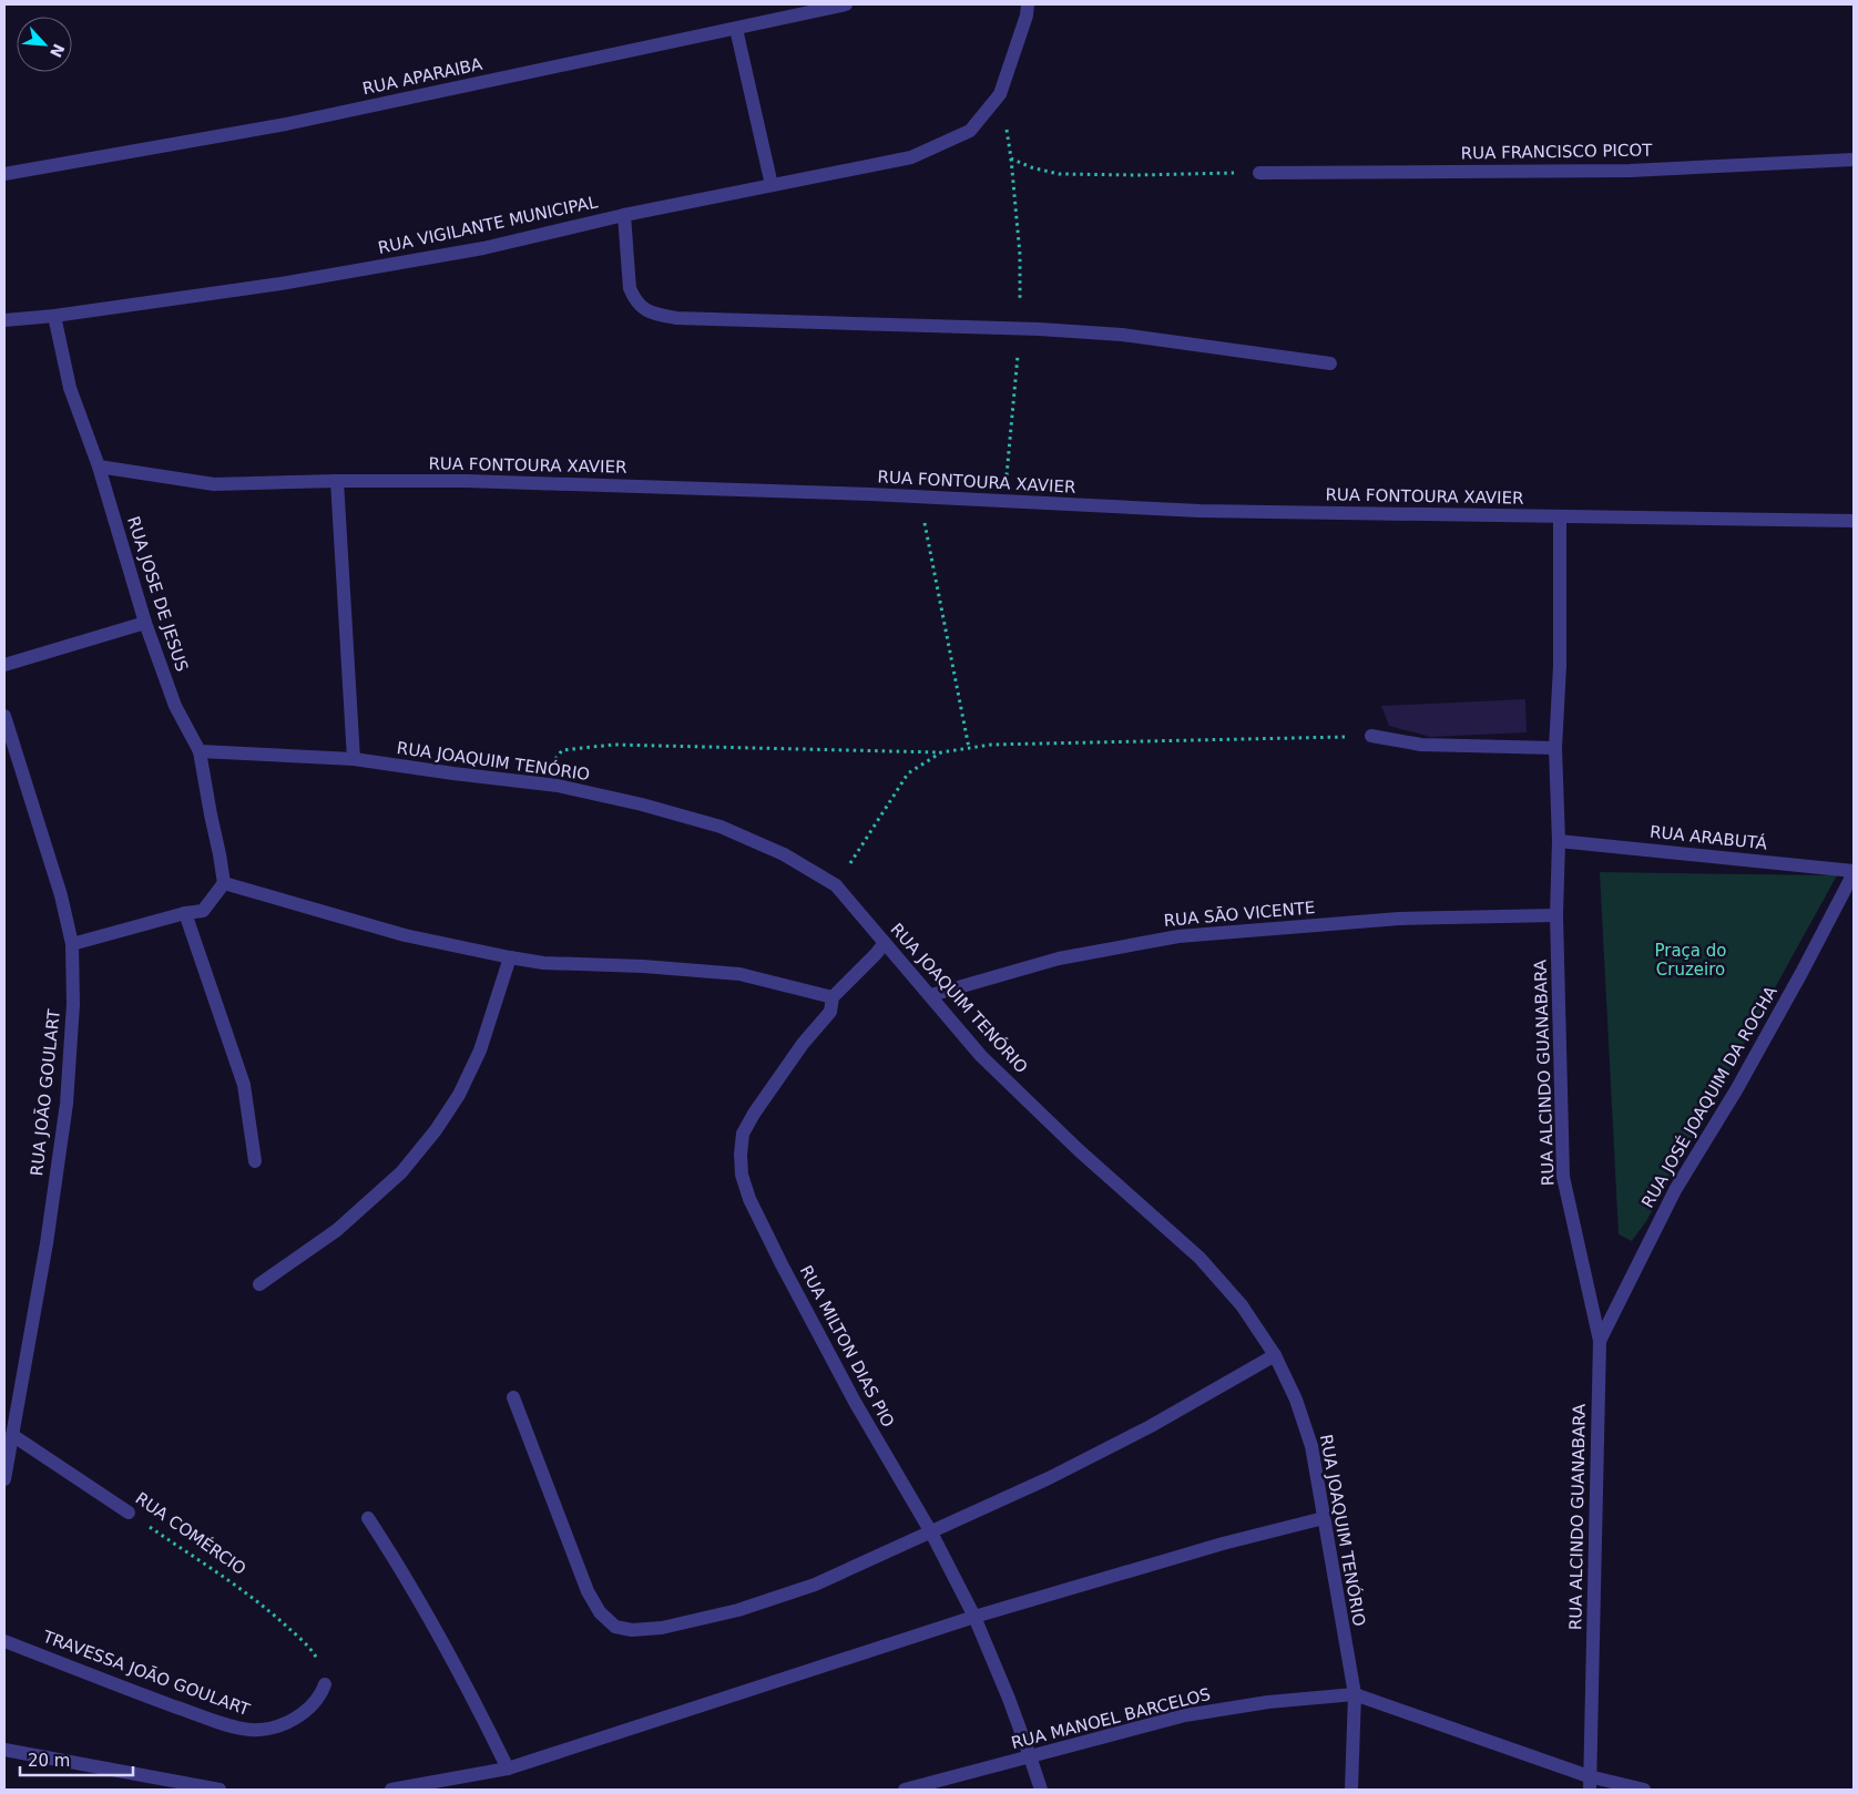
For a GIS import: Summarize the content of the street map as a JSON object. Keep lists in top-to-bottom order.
{
  "streets": {
    "street": [
      "RUA APARAIBA",
      "RUA FRANCISCO PICOT",
      "RUA VIGILANTE MUNICIPAL",
      "RUA FONTOURA XAVIER",
      "RUA JOSE DE JESUS",
      "RUA JOAQUIM TENÓRIO",
      "RUA ARABUTÁ",
      "RUA SĀO VICENTE",
      "RUA ALCINDO GUANABARA",
      "RUA JOĀO GOULART",
      "RUA JOSÉ JOAQUIM DA ROCHA",
      "RUA MILTON DIAS PIO",
      "RUA COMÉRCIO",
      "TRAVESSA JOĀO GOULART",
      "RUA MANOEL BARCELOS"
    ]
  },
  "crossings": [
    ["RUA VIGILANTE MUNICIPAL", "RUA JOSE DE JESUS"],
    ["RUA FONTOURA XAVIER", "RUA JOSE DE JESUS"],
    ["RUA FONTOURA XAVIER", "RUA ALCINDO GUANABARA"],
    ["RUA JOSE DE JESUS", "RUA JOAQUIM TENÓRIO"],
    ["RUA JOAQUIM TENÓRIO", "RUA SĀO VICENTE"],
    ["RUA JOAQUIM TENÓRIO", "RUA MILTON DIAS PIO"],
    ["RUA JOAQUIM TENÓRIO", "RUA MANOEL BARCELOS"],
    ["RUA ARABUTÁ", "RUA ALCINDO GUANABARA"],
    ["RUA ARABUTÁ", "RUA JOSÉ JOAQUIM DA ROCHA"],
    ["RUA SĀO VICENTE", "RUA ALCINDO GUANABARA"],
    ["RUA ALCINDO GUANABARA", "RUA JOSÉ JOAQUIM DA ROCHA"],
    ["RUA ALCINDO GUANABARA", "RUA MANOEL BARCELOS"],
    ["RUA JOĀO GOULART", "RUA COMÉRCIO"],
    ["RUA MILTON DIAS PIO", "RUA MANOEL BARCELOS"],
    ["RUA COMÉRCIO", "TRAVESSA JOĀO GOULART"]
  ],
  "parks": ["Praça do Cruzeiro"],
  "scale_bar": "20 m",
  "north": "bottom right"
}
